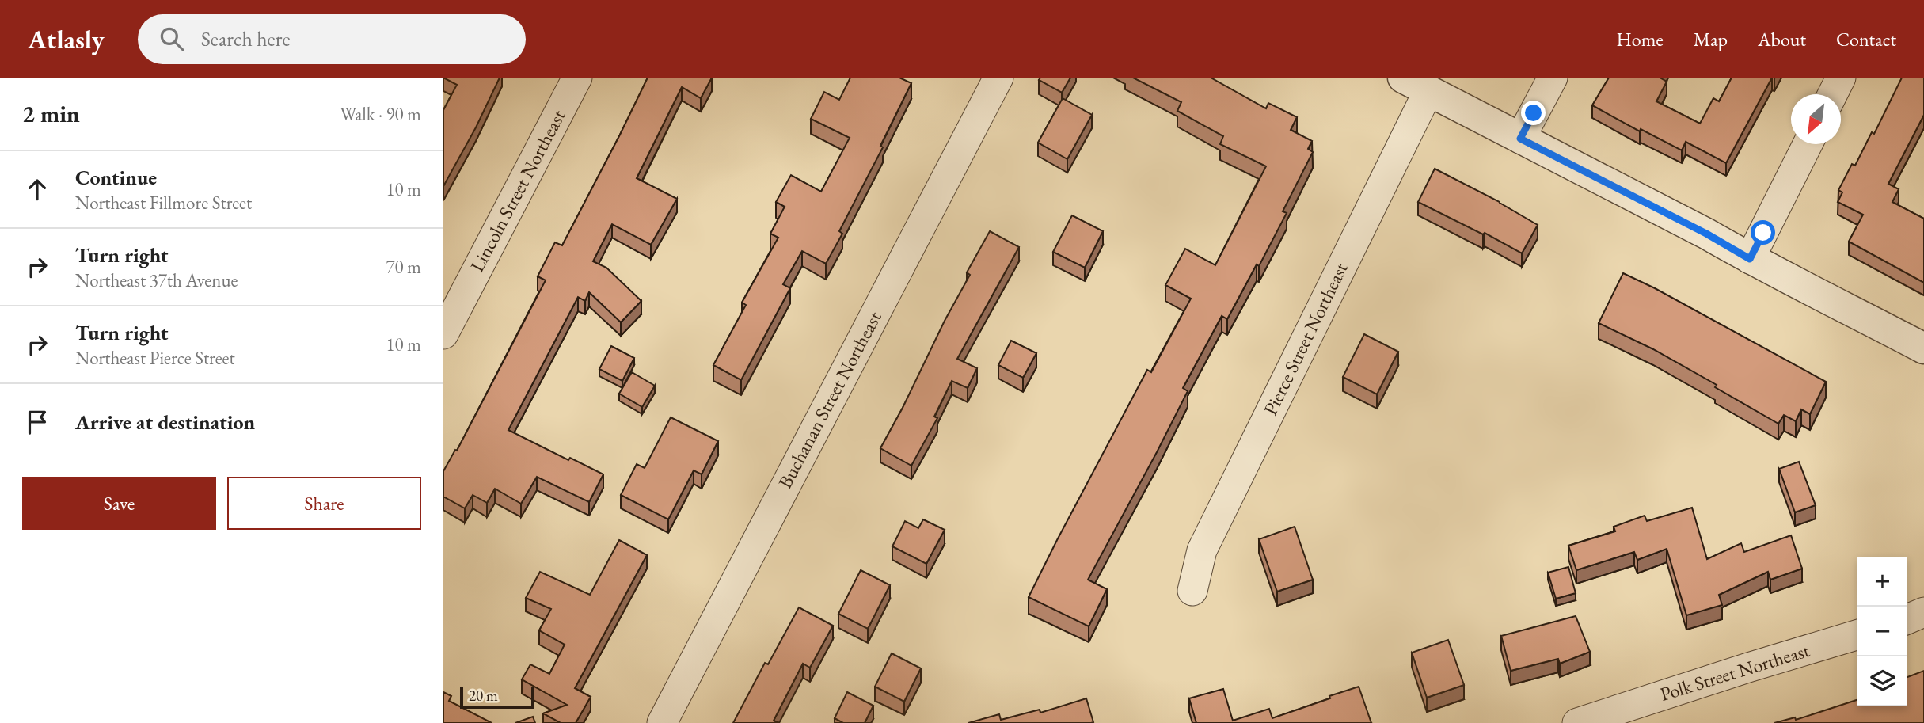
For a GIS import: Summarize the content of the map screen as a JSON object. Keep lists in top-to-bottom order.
{
  "streets": {
    "street": [
      "Lincoln Street Northeast",
      "Pierce Street Northeast",
      "Buchanan Street Northeast",
      "Polk Street Northeast"
    ]
  },
  "scale_bar": "20 m",
  "north": "bottom left",
  "page": {
    "header": "Atlasly",
    "search": "Search here",
    "nav": [
      "Home",
      "Map",
      "About",
      "Contact"
    ],
    "heading": ["2 min", "Walk · 90 m"],
    "list": [
      ["Continue", "Northeast Fillmore Street", "10 m"],
      ["Turn right", "Northeast 37th Avenue", "70 m"],
      ["Turn right", "Northeast Pierce Street", "10 m"],
      "Arrive at destination"
    ],
    "buttons": ["Save", "Share"],
    "map_buttons": ["+", "−"],
    "scale": "20 m"
  }
}
